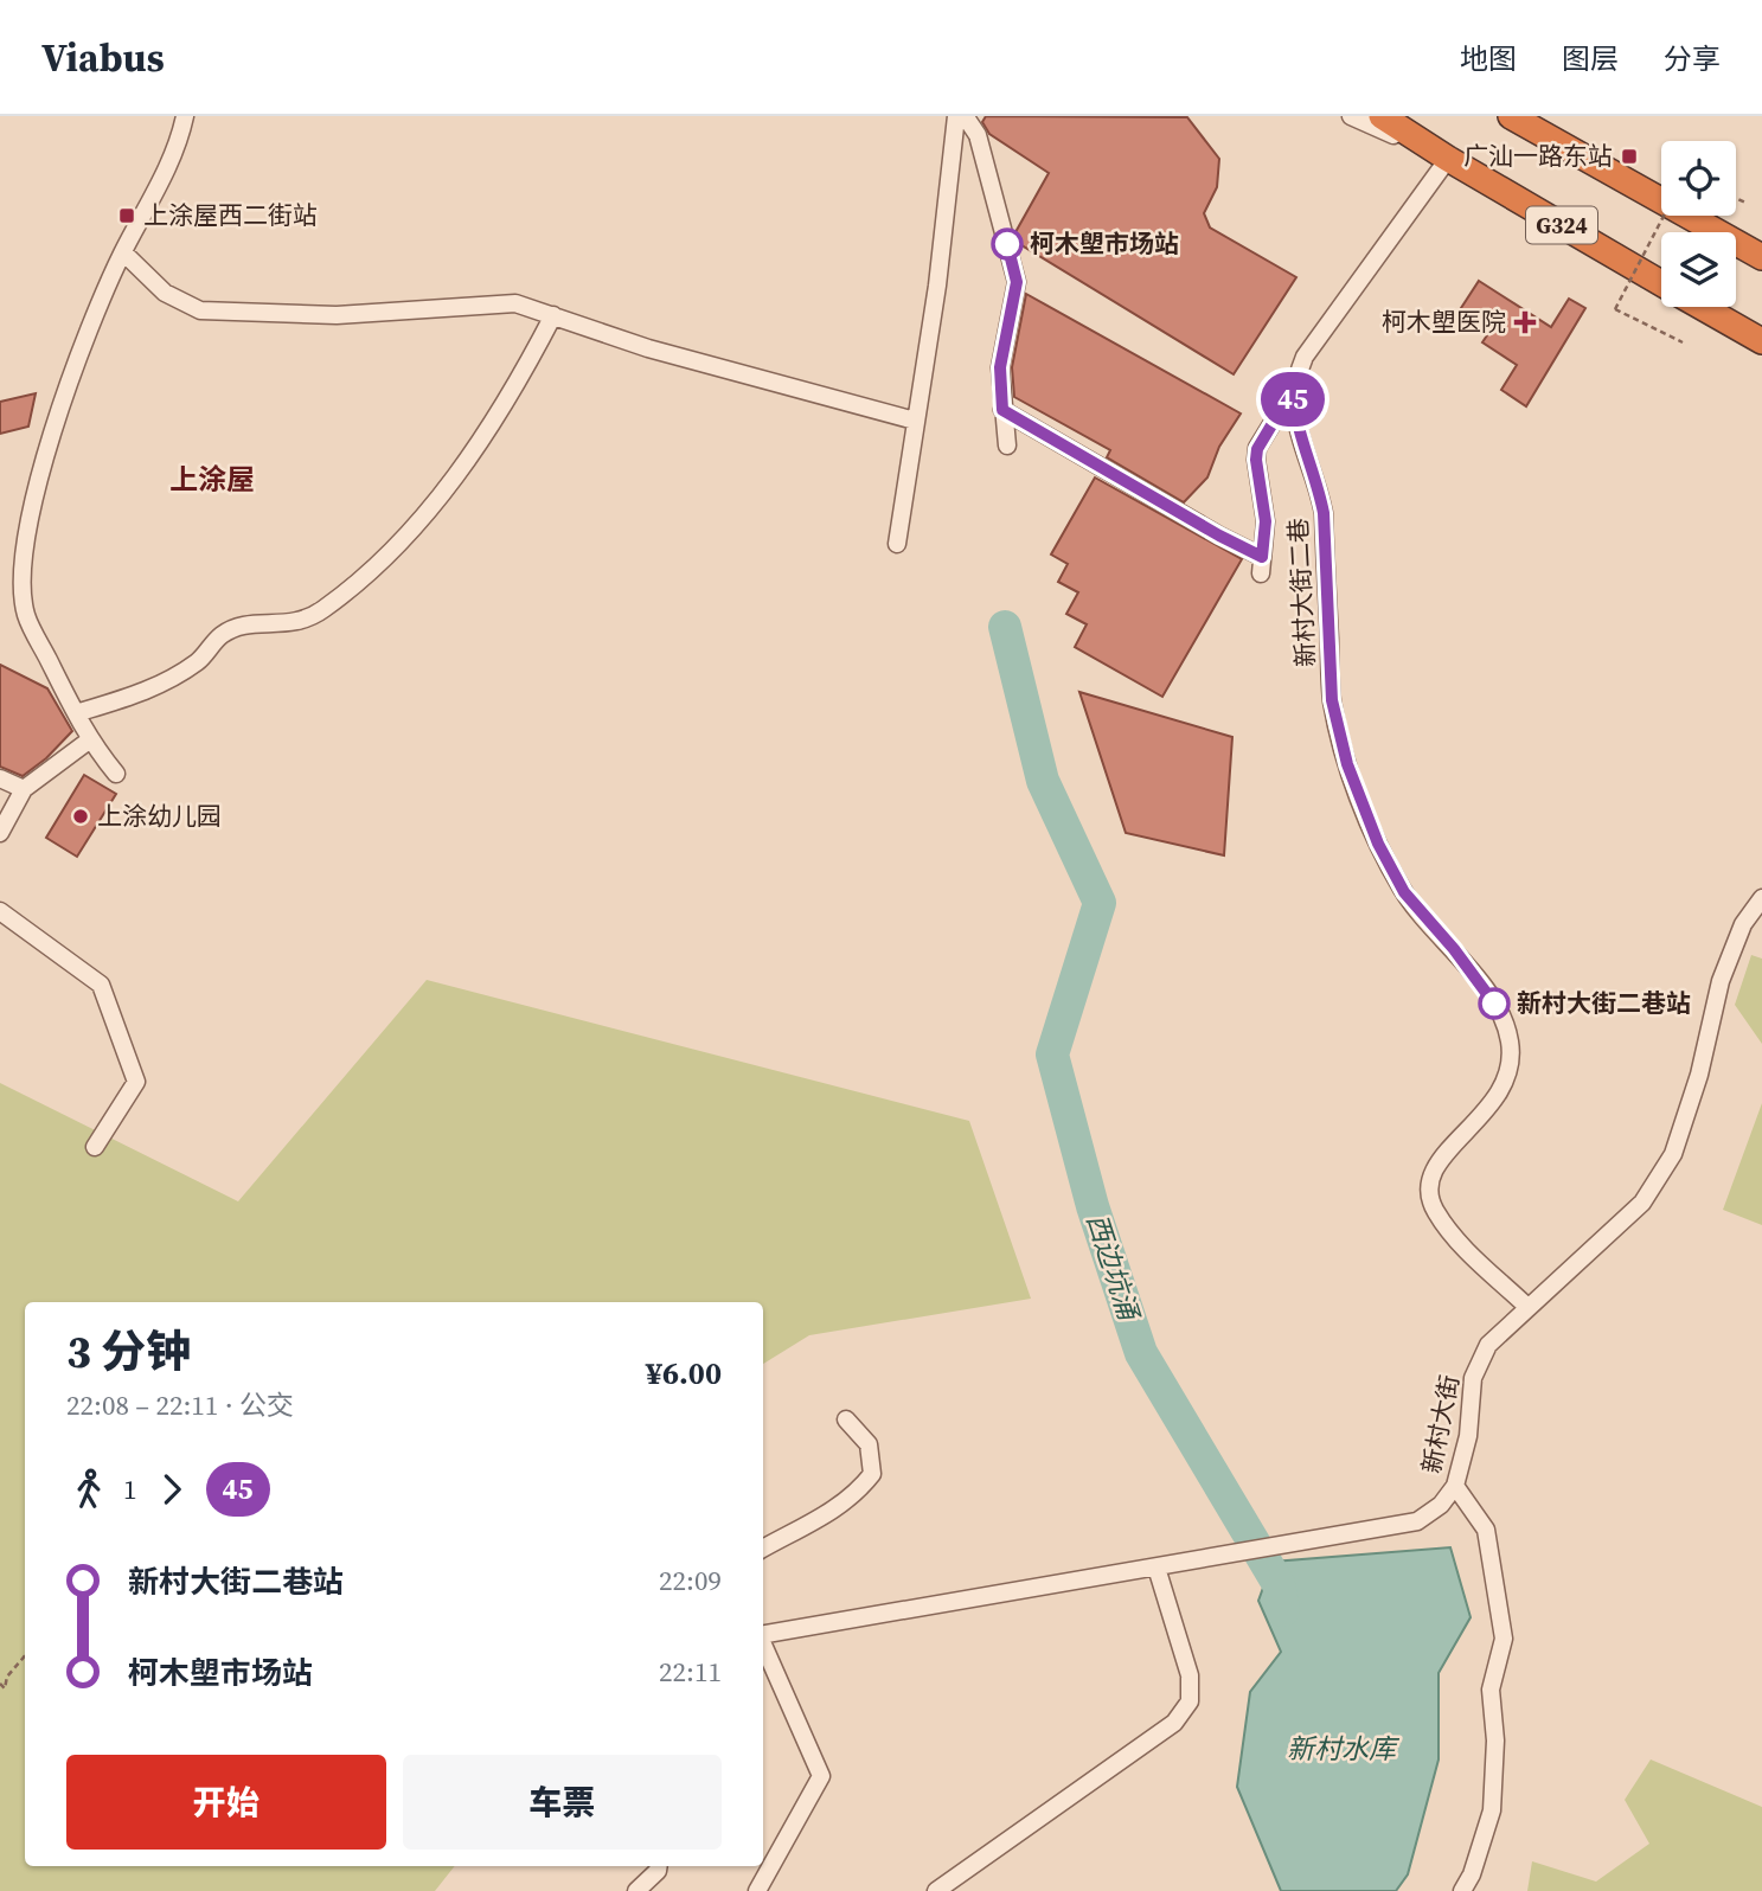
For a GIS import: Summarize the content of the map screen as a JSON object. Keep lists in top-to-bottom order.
{
  "streets": {
    "highway": ["G324"],
    "street": ["新村大街二巷", "新村大街"]
  },
  "crossings": [
    ["G324", "新村大街二巷"],
    ["新村大街二巷", "新村大街"]
  ],
  "districts": ["上涂屋"],
  "water": ["西边坑涌", "新村水库"],
  "places": {
    "transit": ["广汕一路东站", "上涂屋西二街站"],
    "other": ["柯木塱市场站", "上涂幼儿园", "新村大街二巷站"],
    "health": ["柯木塱医院"]
  },
  "lines": ["bus line 45"],
  "page": {
    "header": "Viabus",
    "nav": ["地图", "图层", "分享"],
    "on_map": "45",
    "heading": ["3 分钟", "22:08 – 22:11 · 公交", "¥6.00"],
    "legs": ["1", "45"],
    "list": [
      {
        "name": "新村大街二巷站",
        "value": "22:09"
      },
      {
        "name": "柯木塱市场站",
        "value": "22:11"
      }
    ],
    "buttons": ["开始", "车票"]
  }
}
